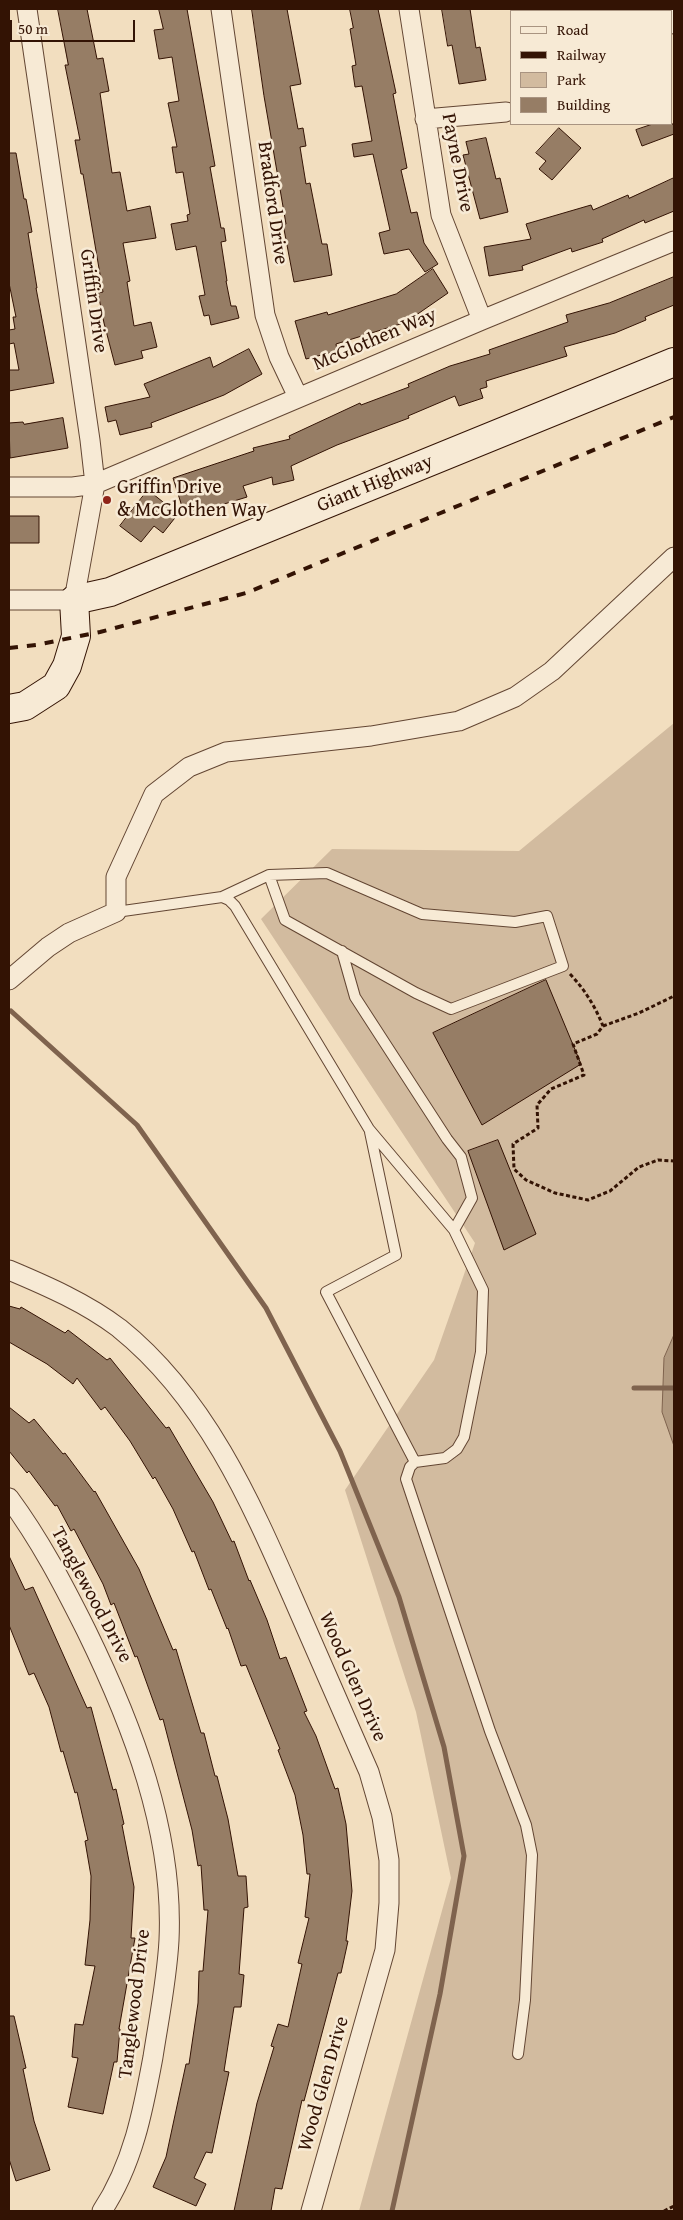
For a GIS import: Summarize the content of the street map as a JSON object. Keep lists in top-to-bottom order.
{
  "streets": {
    "street": [
      "Payne Drive",
      "Bradford Drive",
      "Griffin Drive",
      "McGlothen Way",
      "Giant Highway",
      "Tanglewood Drive",
      "Wood Glen Drive"
    ]
  },
  "crossings": [
    ["Payne Drive", "McGlothen Way"],
    ["Bradford Drive", "McGlothen Way"],
    ["Griffin Drive", "McGlothen Way"],
    ["Griffin Drive", "Giant Highway"]
  ],
  "places": ["Griffin Drive & McGlothen Way"],
  "legend": [
    "Road",
    "Railway",
    "Park",
    "Building"
  ],
  "scale_bar": "50 m"
}
